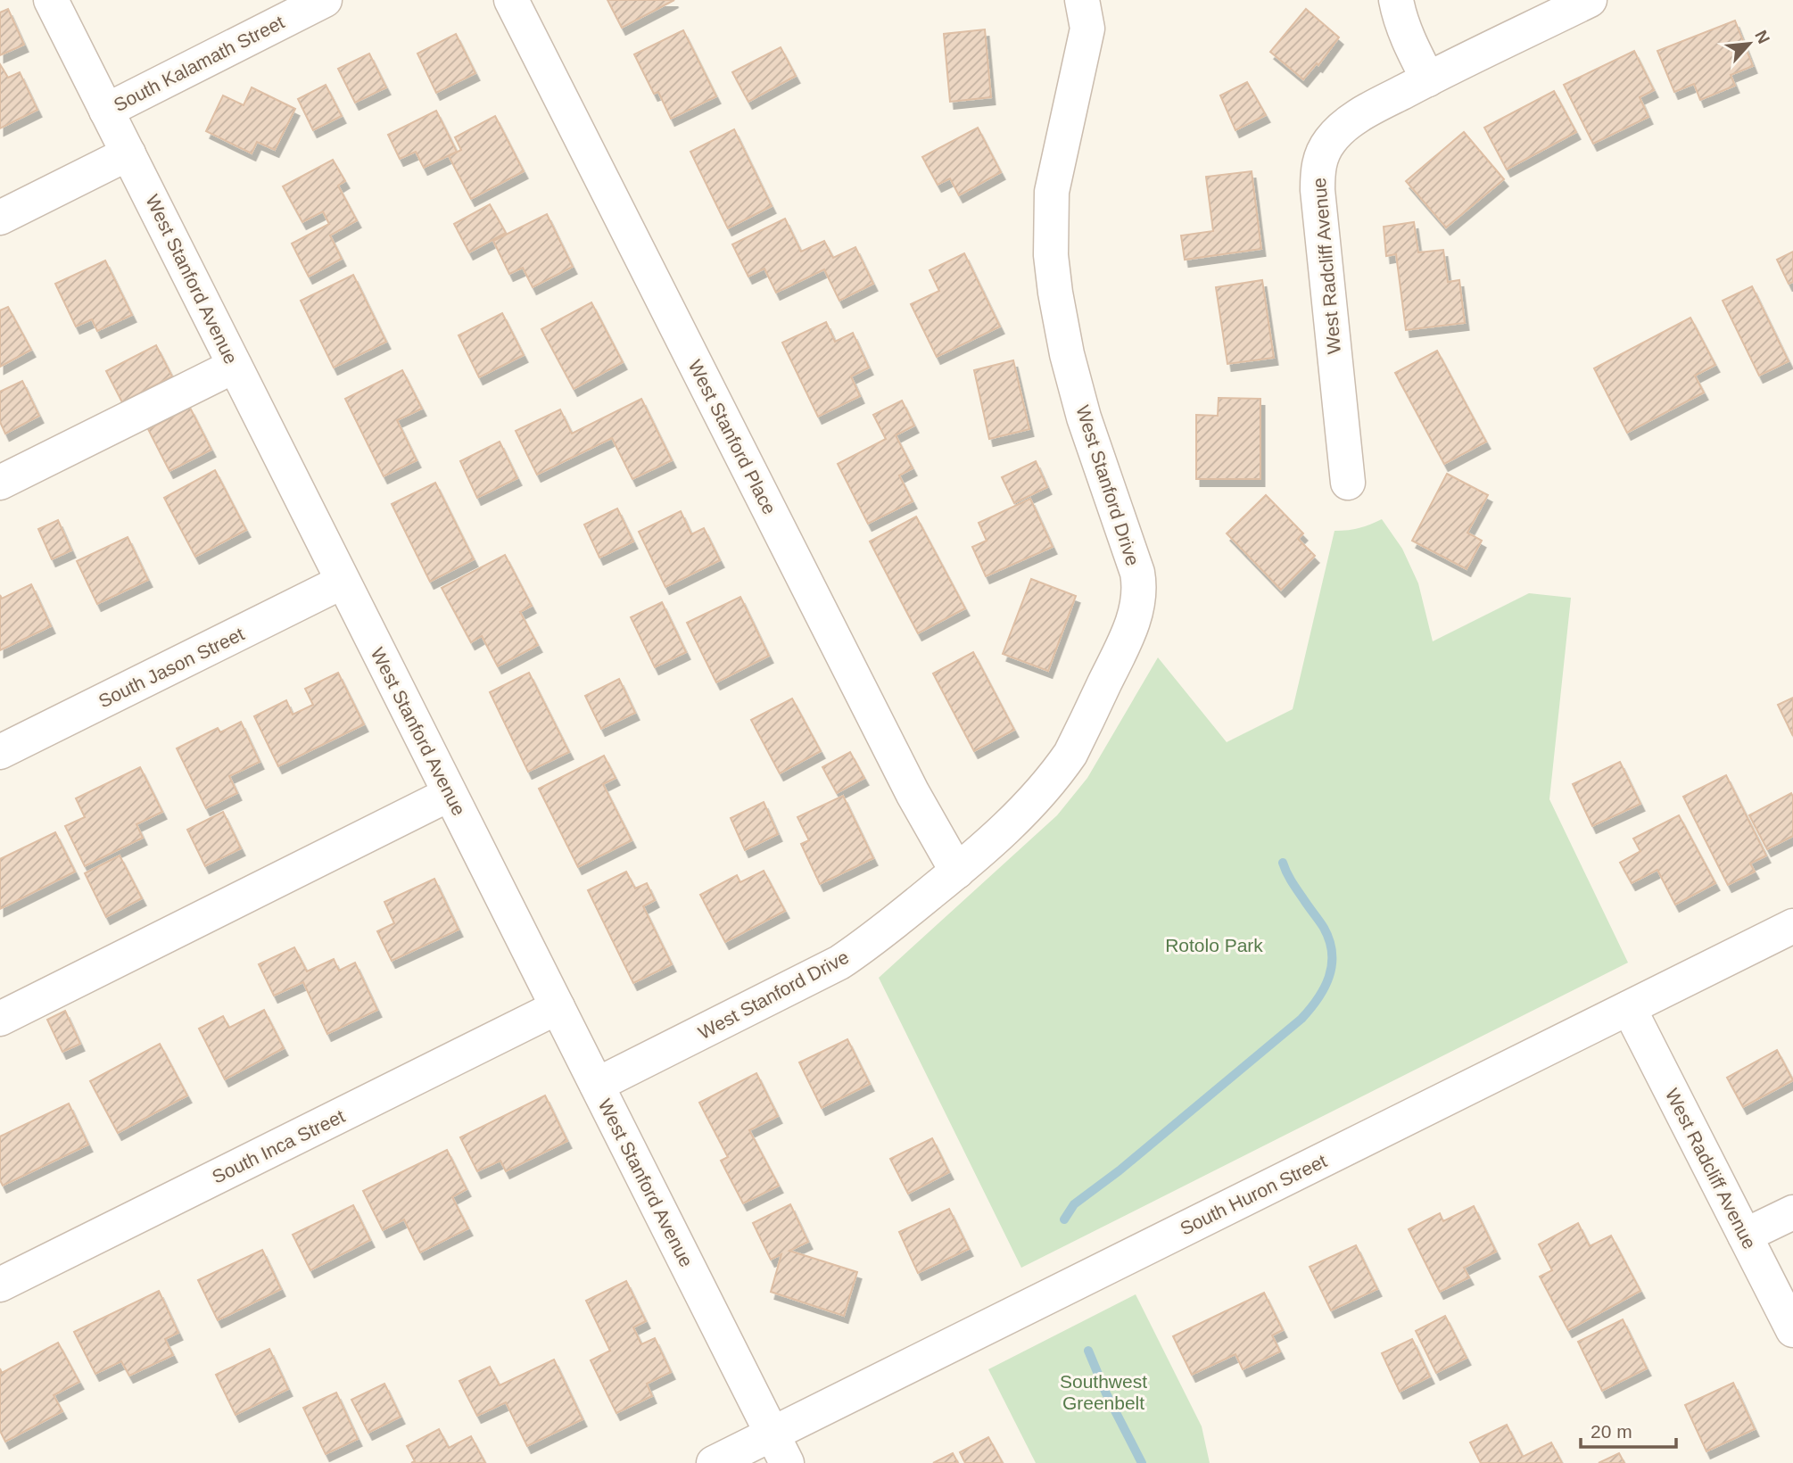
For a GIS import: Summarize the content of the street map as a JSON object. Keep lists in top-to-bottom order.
{
  "streets": {
    "street": [
      "South Kalamath Street",
      "West Radcliff Avenue",
      "West Stanford Avenue",
      "West Stanford Place",
      "West Stanford Drive",
      "South Jason Street",
      "South Inca Street",
      "South Huron Street"
    ]
  },
  "crossings": [
    ["South Kalamath Street", "West Stanford Avenue"],
    ["West Radcliff Avenue", "South Huron Street"],
    ["West Stanford Avenue", "West Stanford Drive"],
    ["West Stanford Avenue", "South Jason Street"],
    ["West Stanford Avenue", "South Inca Street"],
    ["West Stanford Avenue", "South Huron Street"],
    ["West Stanford Place", "West Stanford Drive"]
  ],
  "parks": ["Rotolo Park", "Southwest Greenbelt"],
  "scale_bar": "20 m",
  "north": "top right"
}
